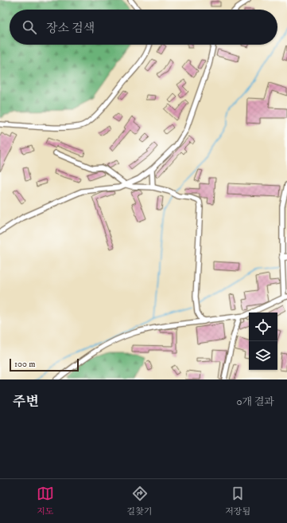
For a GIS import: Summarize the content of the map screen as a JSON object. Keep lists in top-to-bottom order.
{
  "scale_bar": "100 m",
  "page": {
    "search": "장소 검색",
    "scale": "100 m",
    "heading": ["주변", "0개 결과"],
    "nav": ["지도", "길찾기", "저장됨"]
  }
}
